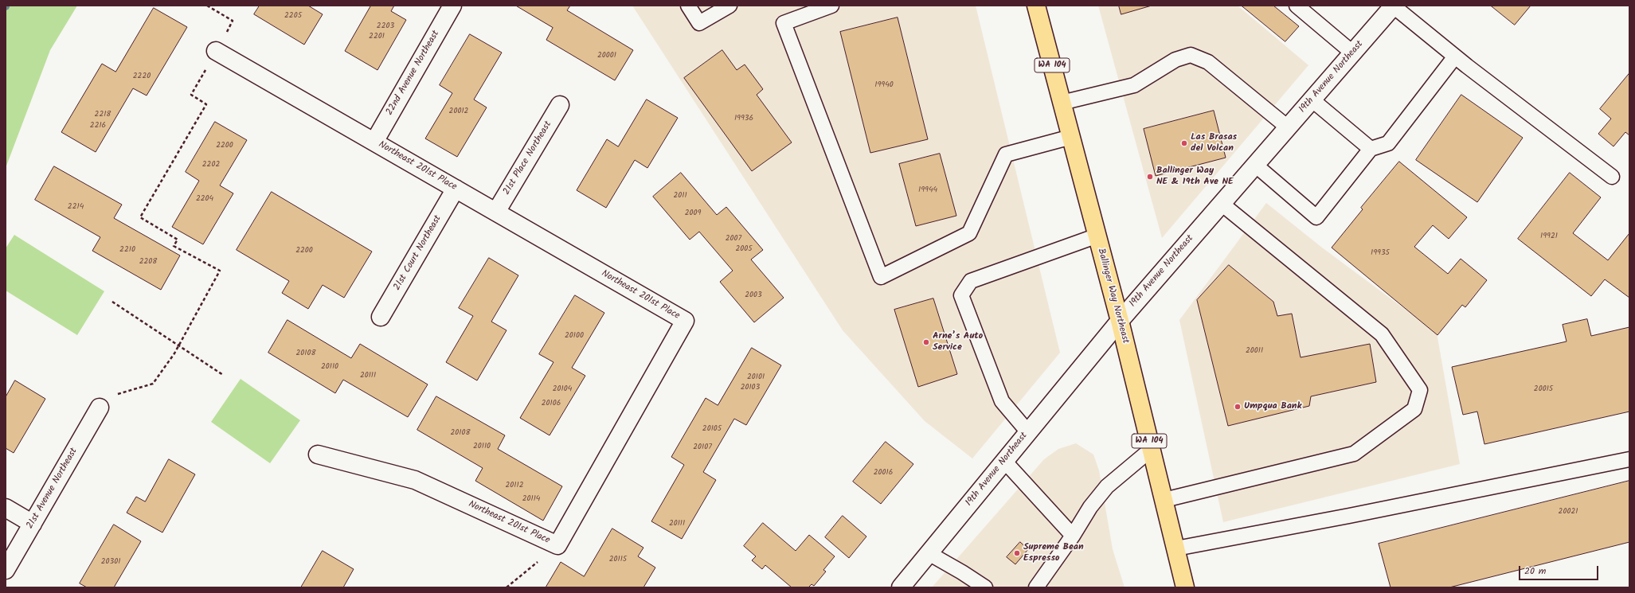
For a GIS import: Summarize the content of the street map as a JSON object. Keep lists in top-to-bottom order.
{
  "streets": {
    "main road": ["WA 104", "Ballinger Way Northeast"],
    "street": [
      "22nd Avenue Northeast",
      "19th Avenue Northeast",
      "21st Place Northeast",
      "Northeast 201st Place",
      "21st Court Northeast",
      "21st Avenue Northeast"
    ]
  },
  "crossings": [
    ["22nd Avenue Northeast", "Northeast 201st Place"],
    ["19th Avenue Northeast", "Ballinger Way Northeast"],
    ["21st Place Northeast", "Northeast 201st Place"],
    ["Northeast 201st Place", "21st Court Northeast"]
  ],
  "places": [
    "Las Brasas del Volcan",
    "Ballinger Way NE & 19th Ave NE",
    "Arne’s Auto Service",
    "Umpqua Bank",
    "Supreme Bean Espresso"
  ],
  "house_numbers": [
    "2205",
    "2203",
    "2201",
    "20001",
    "2220",
    "19940",
    "20012",
    "2218",
    "19936",
    "2216",
    "2200",
    "2202",
    "19944",
    "2011",
    "2204",
    "2214",
    "2009",
    "19921",
    "2007",
    "2005",
    "2210",
    "2200",
    "19935",
    "2208",
    "2003",
    "20100",
    "20011",
    "20108",
    "20110",
    "20111",
    "20101",
    "20103",
    "20104",
    "20015",
    "20106",
    "20105",
    "20108",
    "20110",
    "20107",
    "20016",
    "20112",
    "20114",
    "20021",
    "20111",
    "20115",
    "20301"
  ],
  "scale_bar": "20 m"
}
